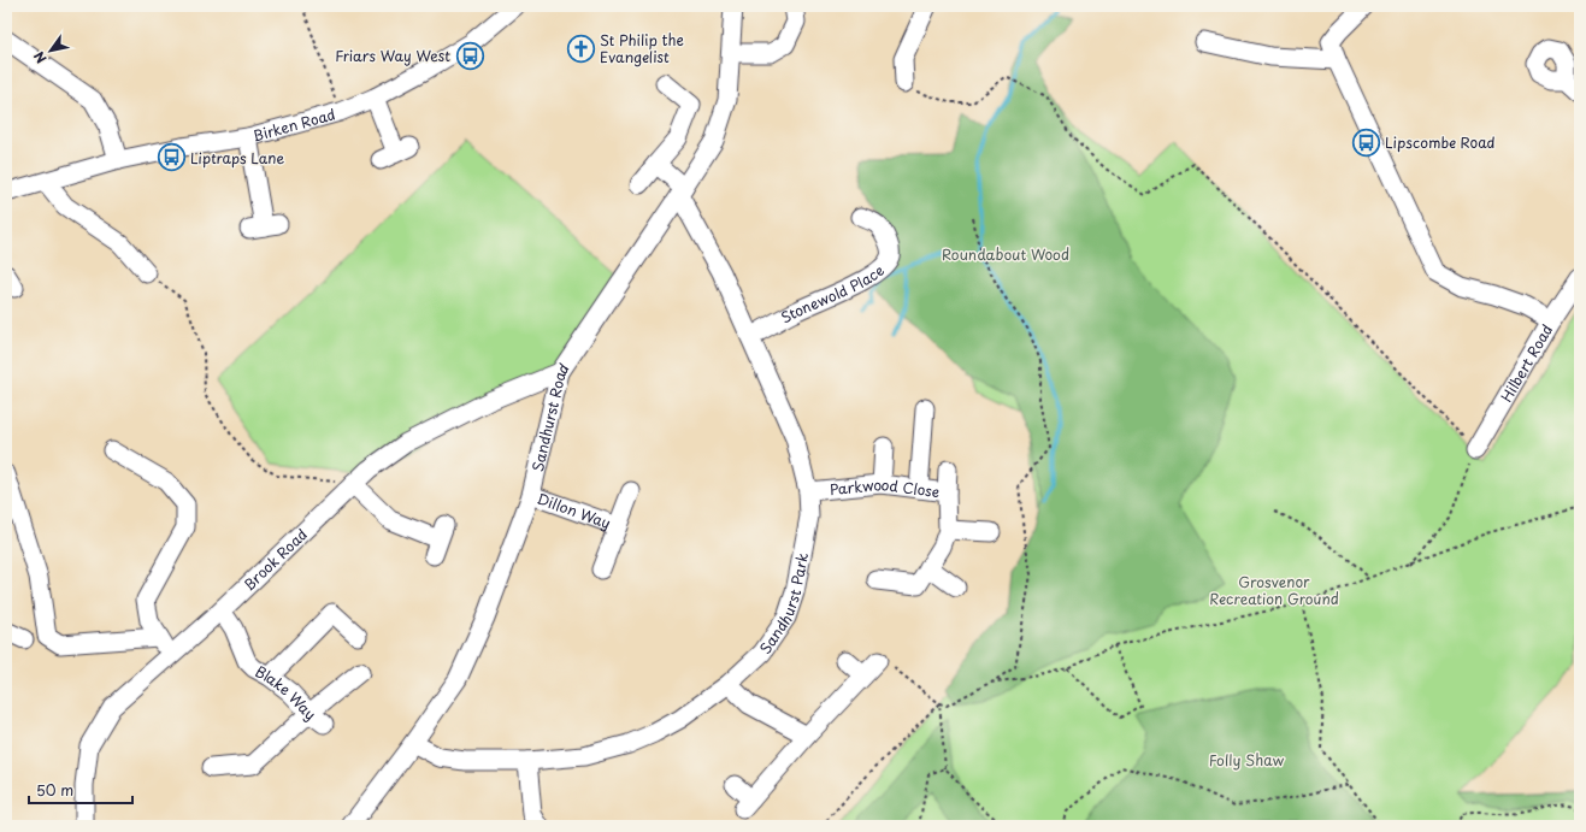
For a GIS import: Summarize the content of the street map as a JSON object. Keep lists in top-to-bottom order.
{
  "streets": {
    "street": [
      "Birken Road",
      "Stonewold Place",
      "Hilbert Road",
      "Sandhurst Road",
      "Parkwood Close",
      "Dillon Way",
      "Brook Road",
      "Sandhurst Park",
      "Blake Way"
    ]
  },
  "crossings": [
    ["Stonewold Place", "Sandhurst Park"],
    ["Sandhurst Road", "Dillon Way"],
    ["Sandhurst Road", "Brook Road"],
    ["Sandhurst Road", "Sandhurst Park"],
    ["Parkwood Close", "Sandhurst Park"],
    ["Brook Road", "Blake Way"]
  ],
  "parks": ["Roundabout Wood", "Grosvenor Recreation Ground", "Folly Shaw"],
  "places": {
    "church": ["St Philip the Evangelist"],
    "bus stop": ["Friars Way West", "Lipscombe Road", "Liptraps Lane"]
  },
  "scale_bar": "50 m",
  "north": "bottom left"
}
